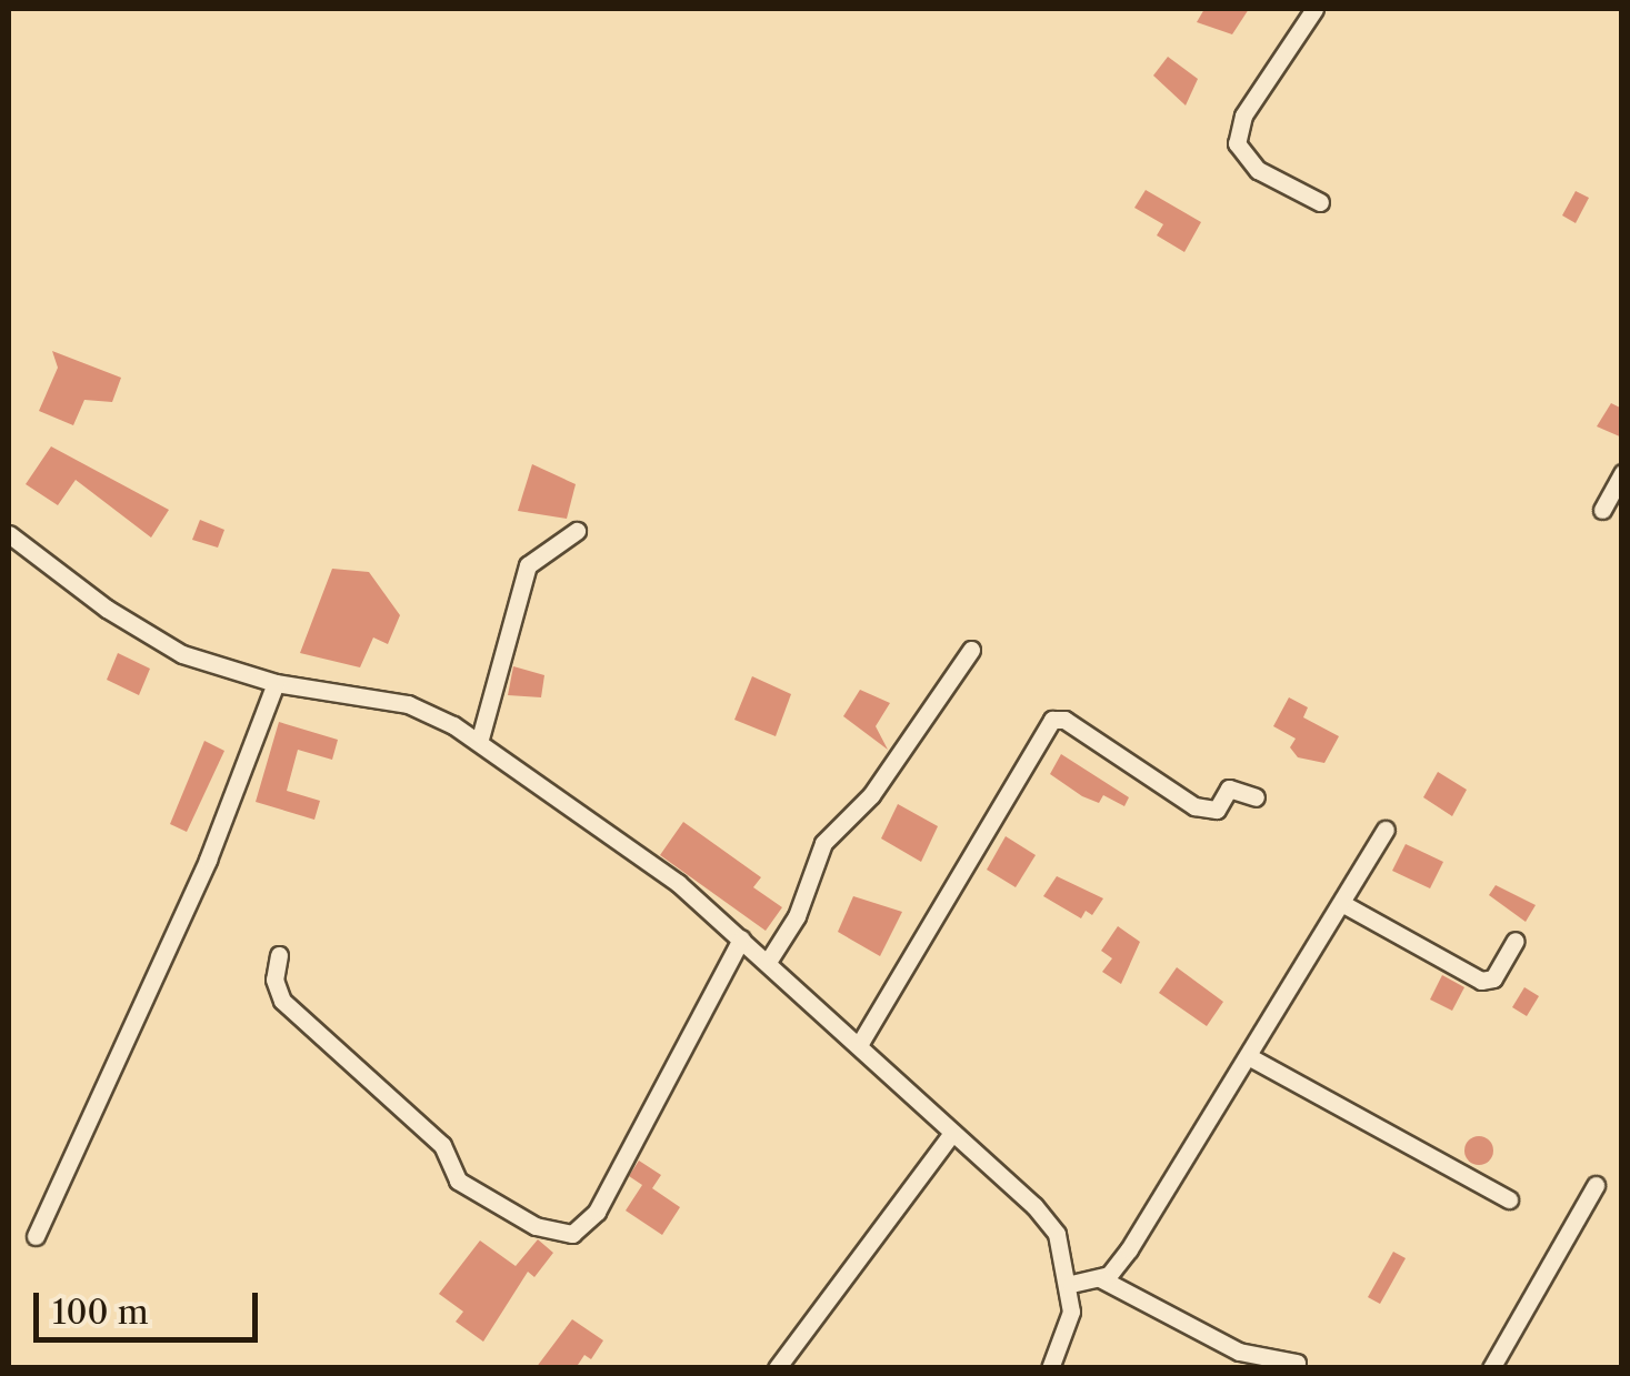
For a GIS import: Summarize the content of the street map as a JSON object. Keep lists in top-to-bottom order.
{
  "scale_bar": "100 m"
}
